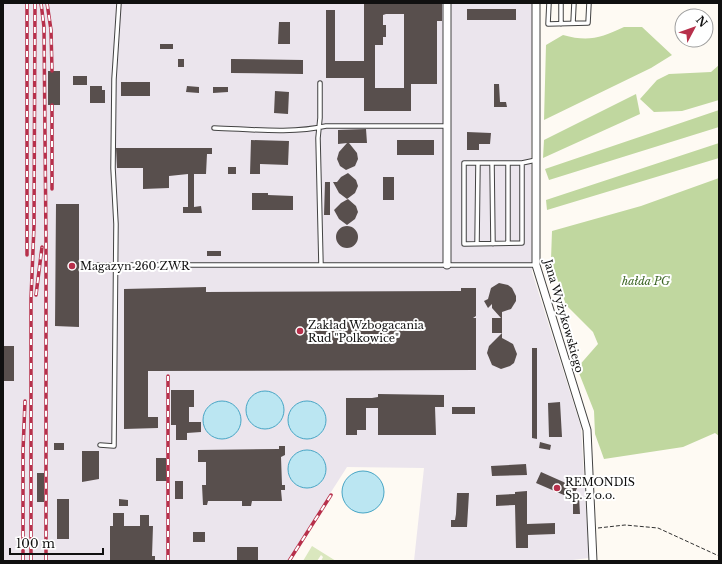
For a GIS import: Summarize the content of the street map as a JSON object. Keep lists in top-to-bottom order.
{
  "streets": {
    "street": ["Jana Wyżykowskiego"]
  },
  "parks": ["hałda PG"],
  "places": ["Magazyn 260 ZWR", "Zakład Wzbogacania Rud \"Polkowice\"", "REMONDIS Sp. z o.o."],
  "scale_bar": "100 m",
  "north": "top right"
}
